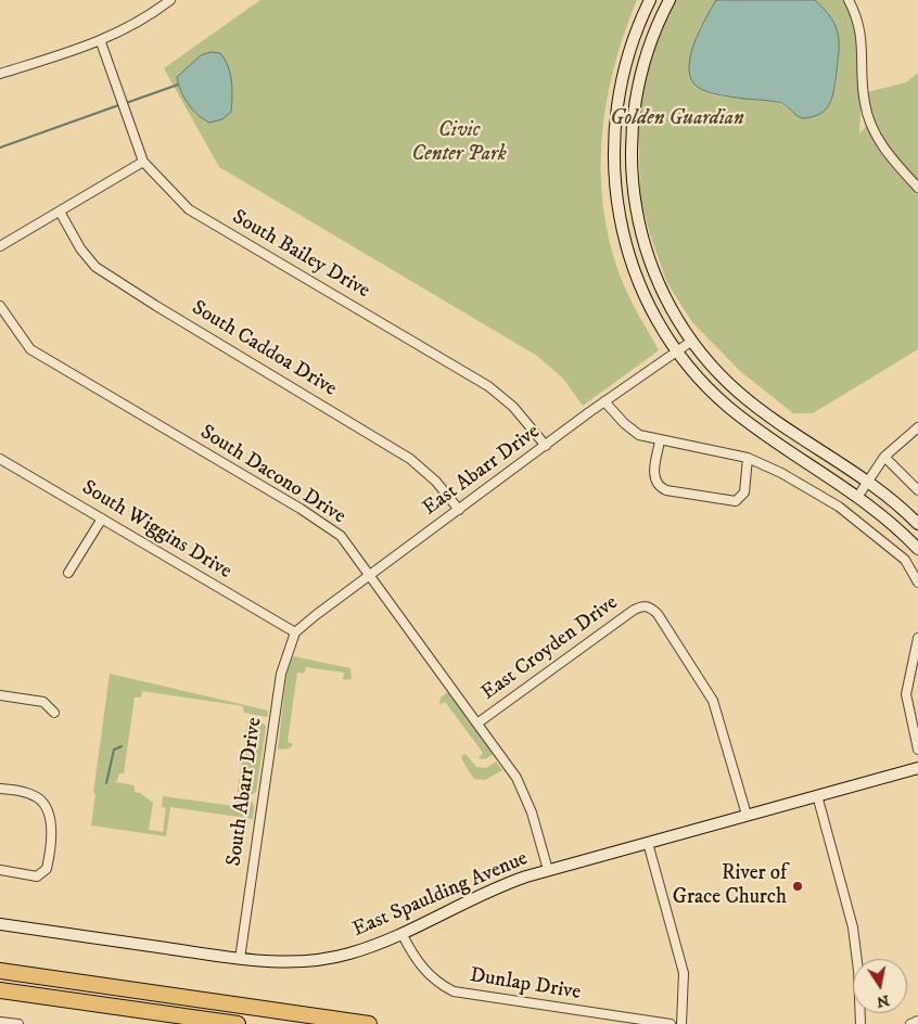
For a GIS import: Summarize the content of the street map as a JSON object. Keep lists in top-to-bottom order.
{
  "streets": {
    "main road": ["East Spaulding Avenue"],
    "street": [
      "South Bailey Drive",
      "South Caddoa Drive",
      "East Abarr Drive",
      "South Dacono Drive",
      "South Wiggins Drive",
      "East Croyden Drive",
      "South Abarr Drive",
      "Dunlap Drive"
    ]
  },
  "crossings": [
    ["South Bailey Drive", "East Abarr Drive"],
    ["South Caddoa Drive", "East Abarr Drive"],
    ["East Abarr Drive", "South Dacono Drive"],
    ["East Abarr Drive", "South Wiggins Drive"],
    ["East Abarr Drive", "South Abarr Drive"],
    ["South Dacono Drive", "East Croyden Drive"],
    ["South Dacono Drive", "East Spaulding Avenue"],
    ["South Wiggins Drive", "South Abarr Drive"],
    ["East Croyden Drive", "East Spaulding Avenue"],
    ["South Abarr Drive", "East Spaulding Avenue"],
    ["East Spaulding Avenue", "Dunlap Drive"]
  ],
  "parks": ["Golden Guardian", "Civic Center Park"],
  "places": ["River of Grace Church"],
  "north": "bottom"
}
